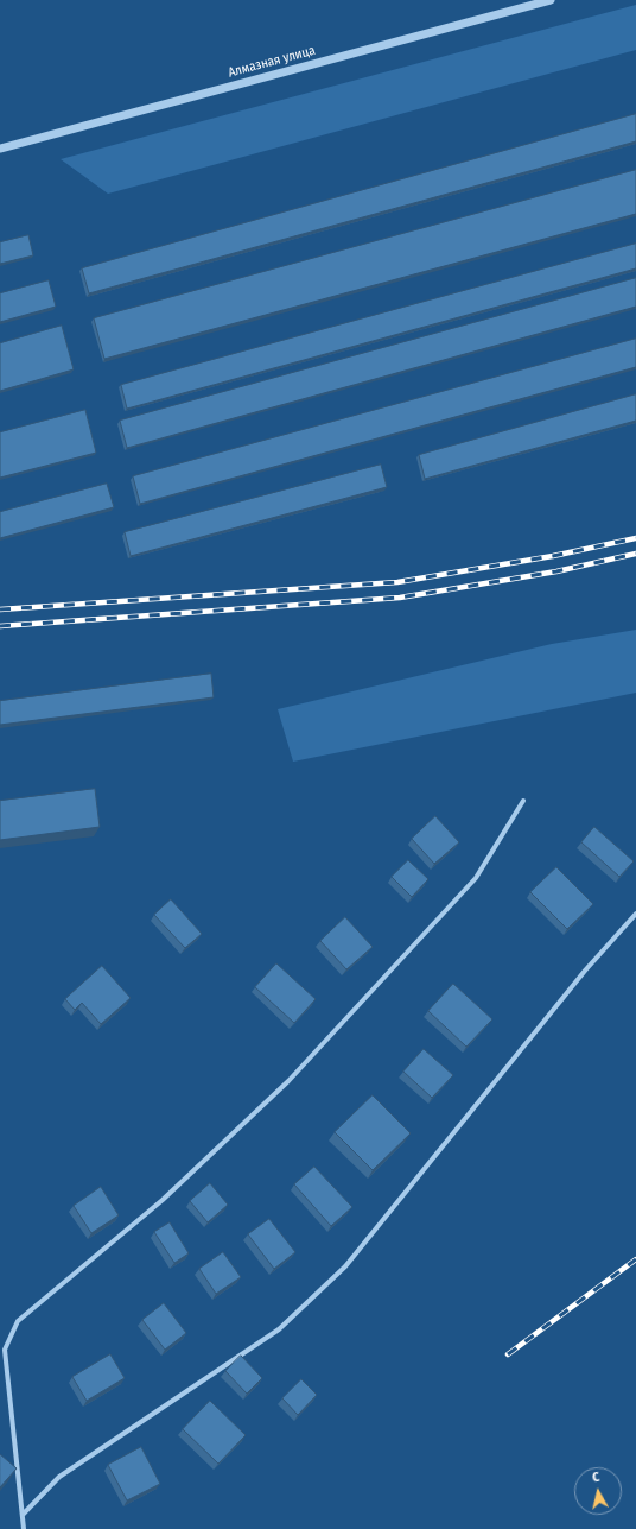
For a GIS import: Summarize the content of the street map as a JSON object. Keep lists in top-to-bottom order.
{
  "streets": {
    "street": ["Алмазная улица"]
  },
  "north": "top"
}
